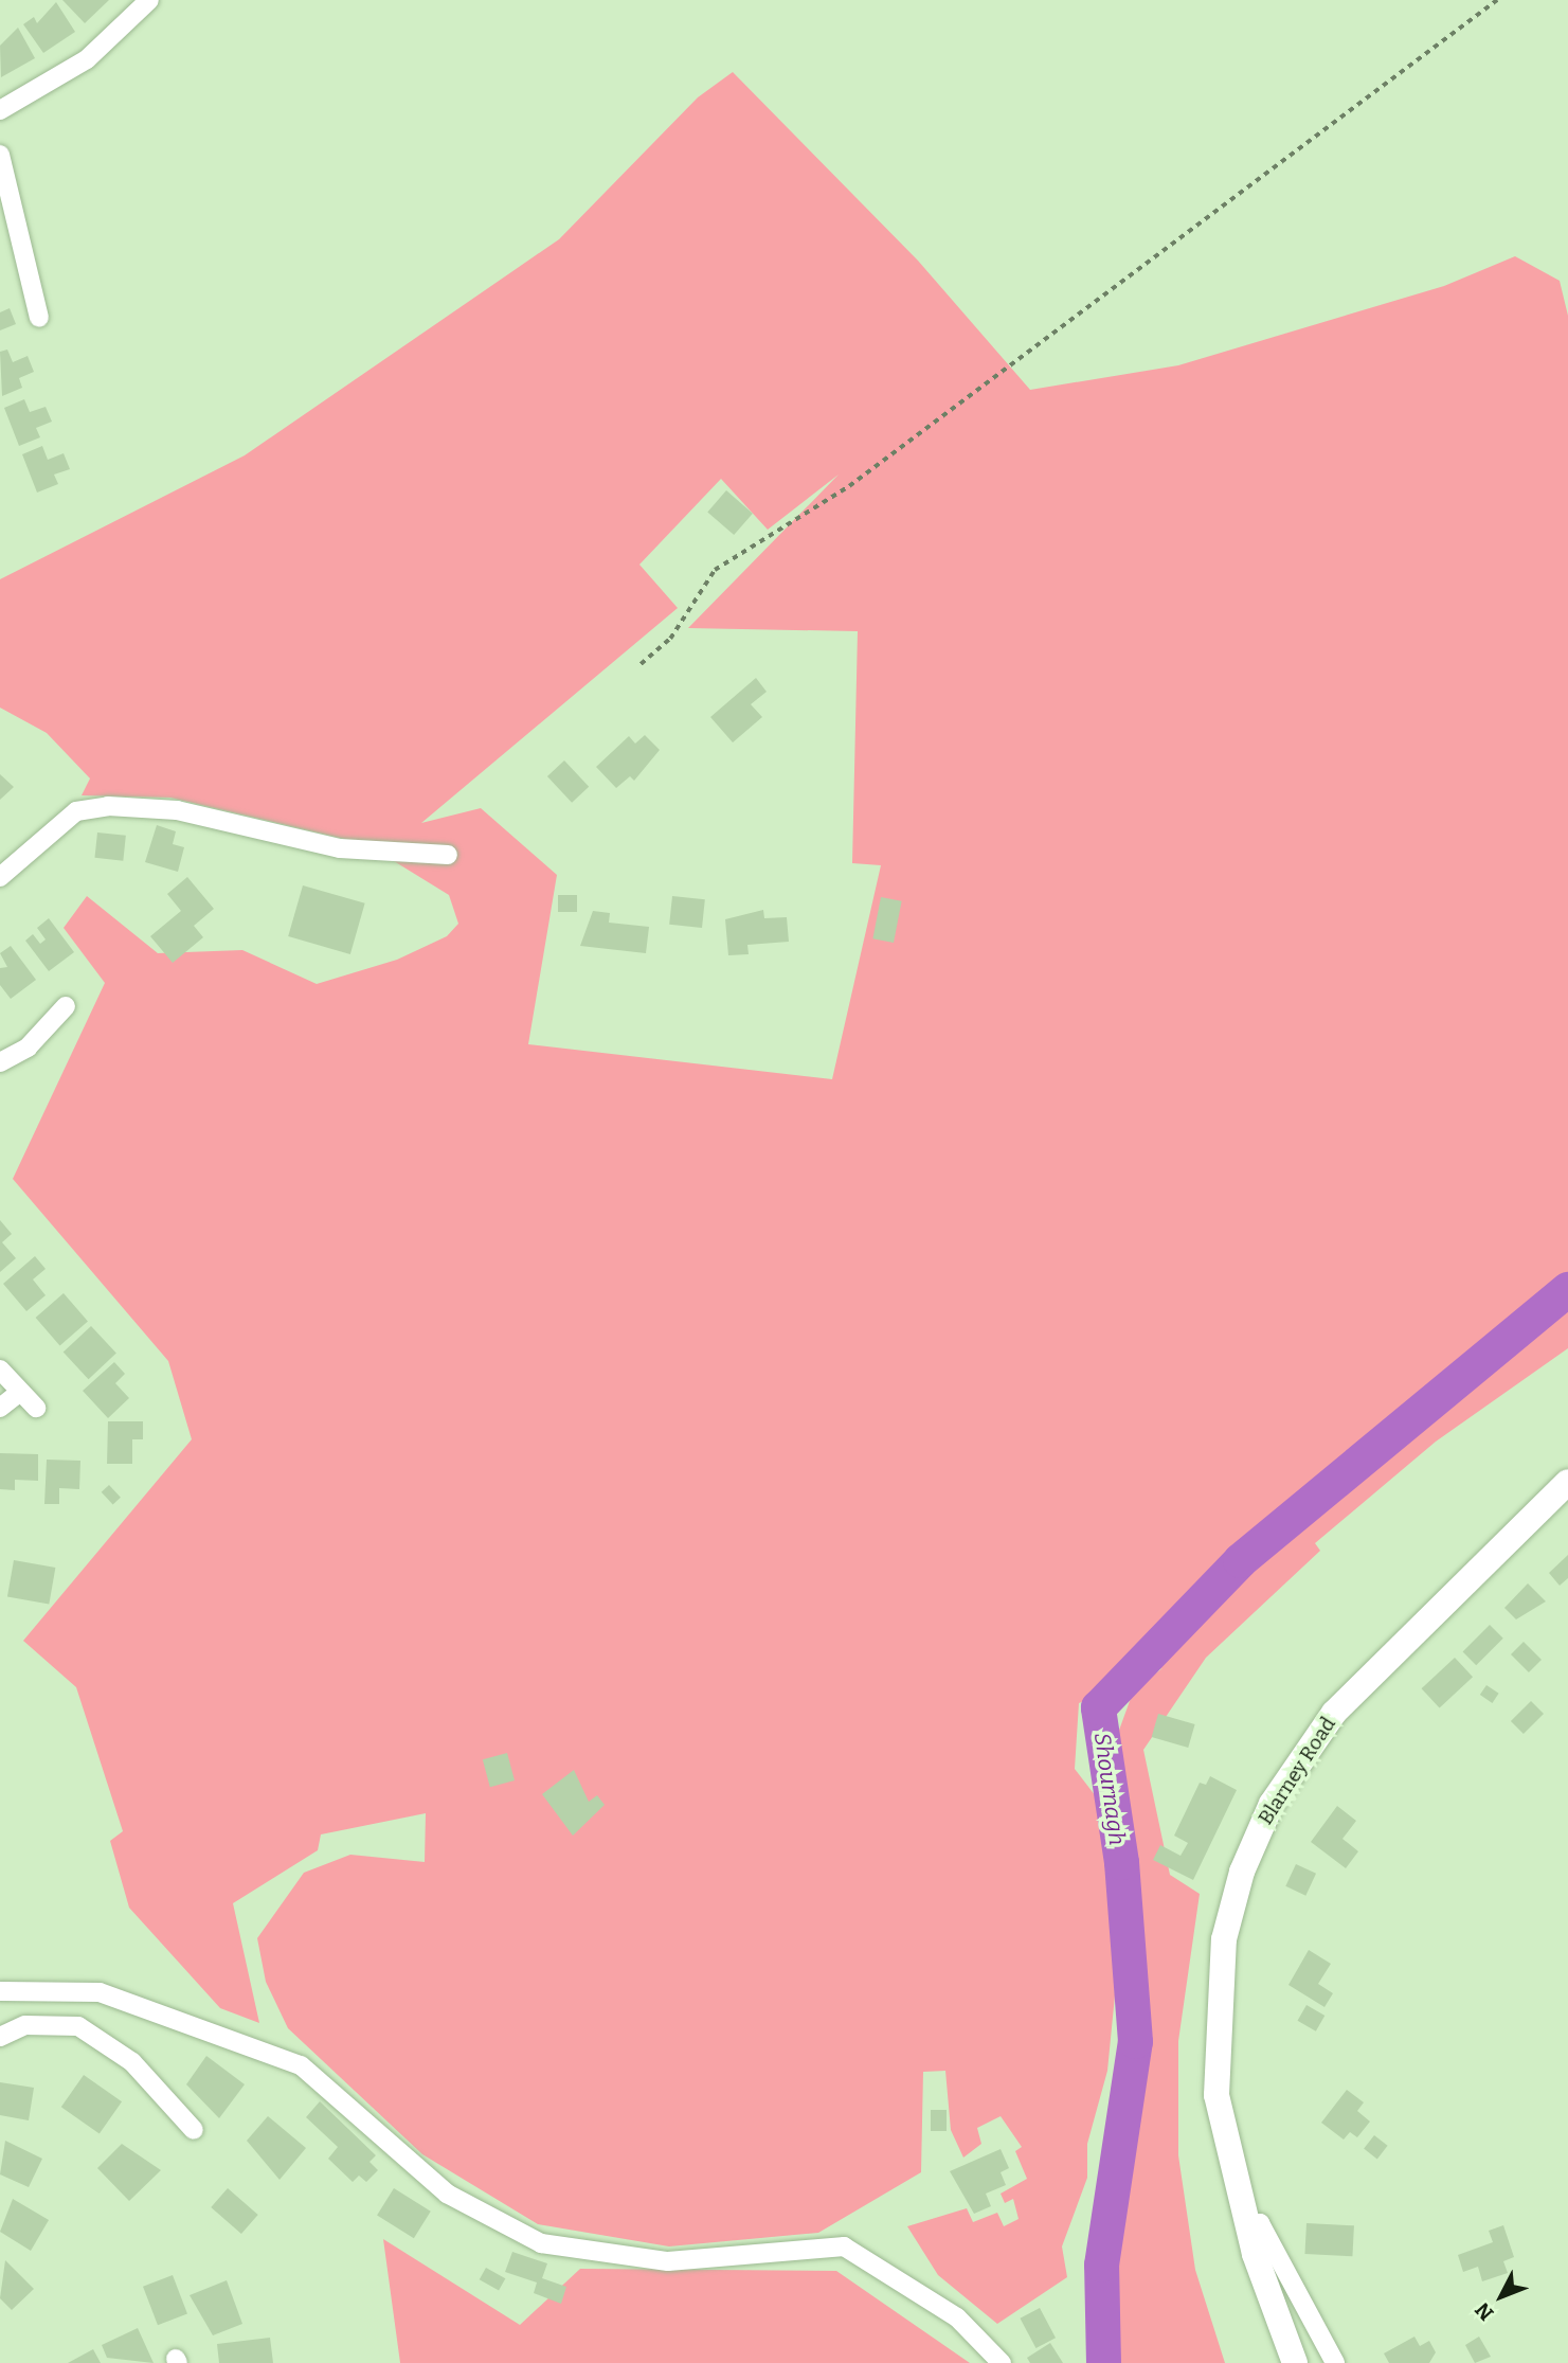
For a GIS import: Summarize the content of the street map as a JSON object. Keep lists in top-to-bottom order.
{
  "streets": {
    "main road": ["Blarney Road"]
  },
  "water": ["Shournagh"],
  "north": "bottom left"
}
